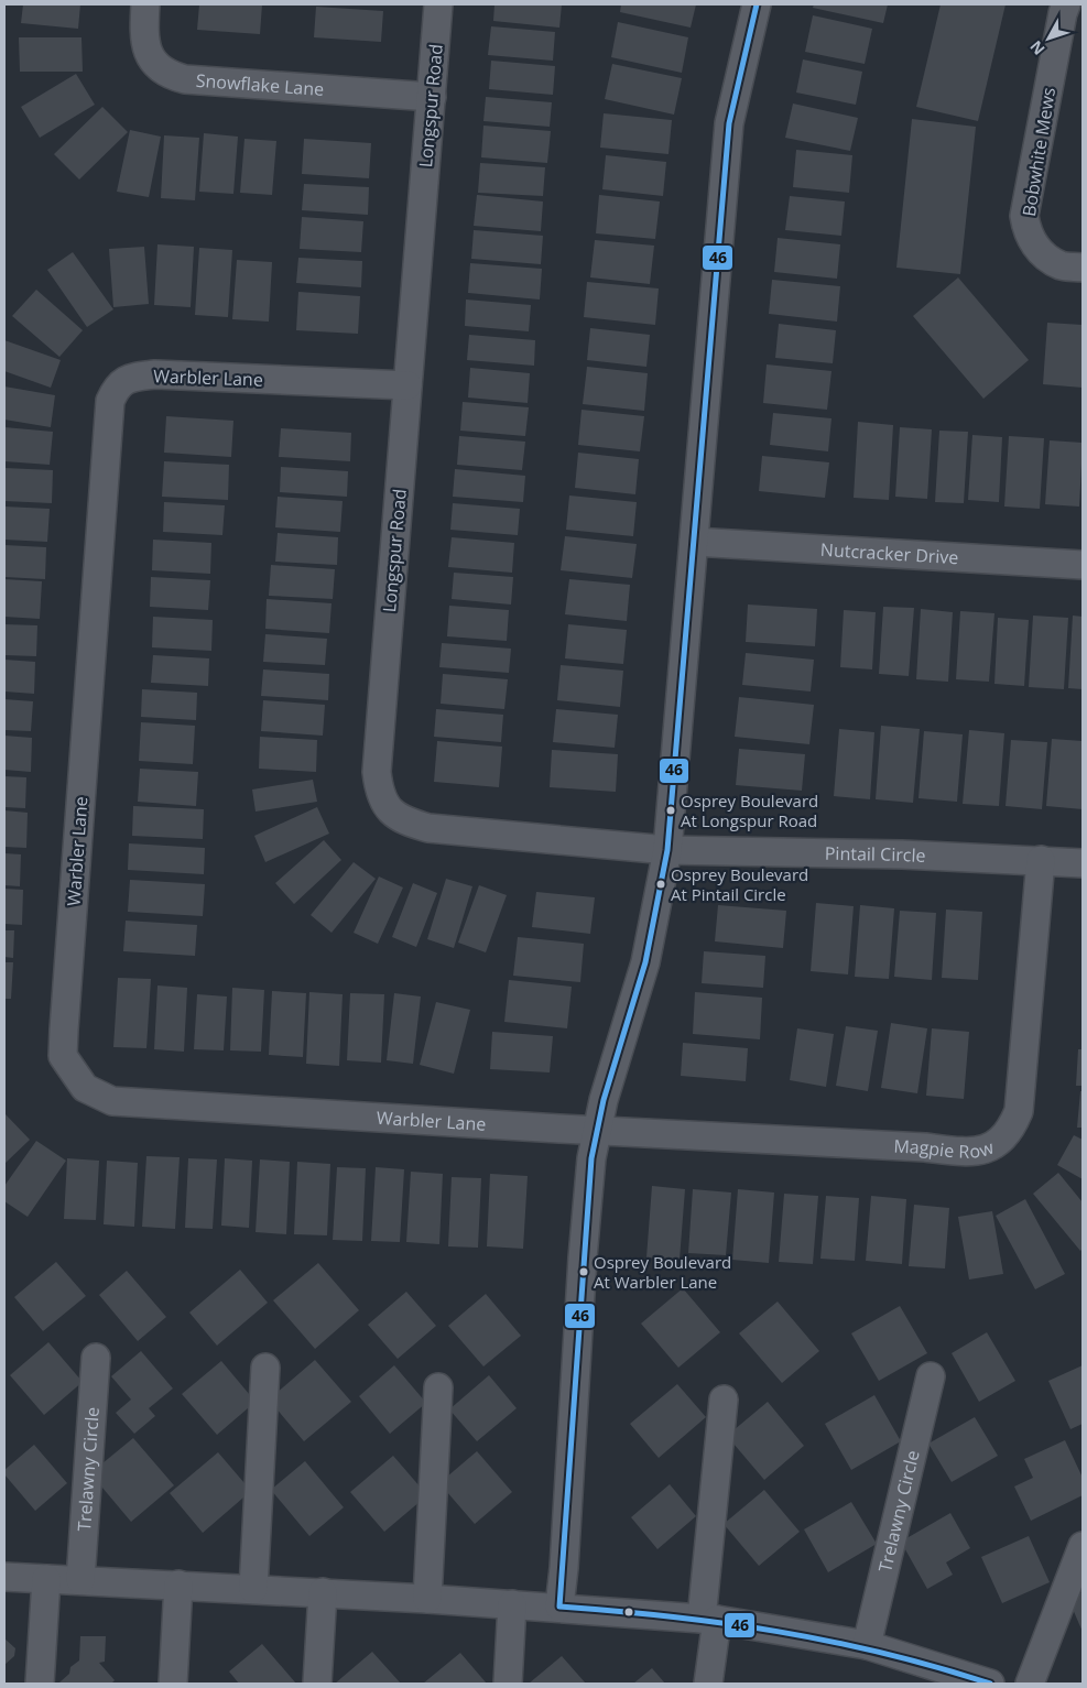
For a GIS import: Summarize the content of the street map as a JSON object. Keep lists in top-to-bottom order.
{
  "streets": {
    "street": [
      "Snowflake Lane",
      "Longspur Road",
      "Bobwhite Mews",
      "Warbler Lane",
      "Nutcracker Drive",
      "Pintail Circle",
      "Magpie Row",
      "Trelawny Circle"
    ]
  },
  "crossings": [
    ["Snowflake Lane", "Longspur Road"],
    ["Longspur Road", "Warbler Lane"],
    ["Longspur Road", "Pintail Circle"],
    ["Warbler Lane", "Magpie Row"],
    ["Pintail Circle", "Magpie Row"]
  ],
  "places": ["Osprey Boulevard At Longspur Road", "Osprey Boulevard At Pintail Circle", "Osprey Boulevard At Warbler Lane"],
  "lines": ["transit line 46"],
  "north": "bottom left"
}
